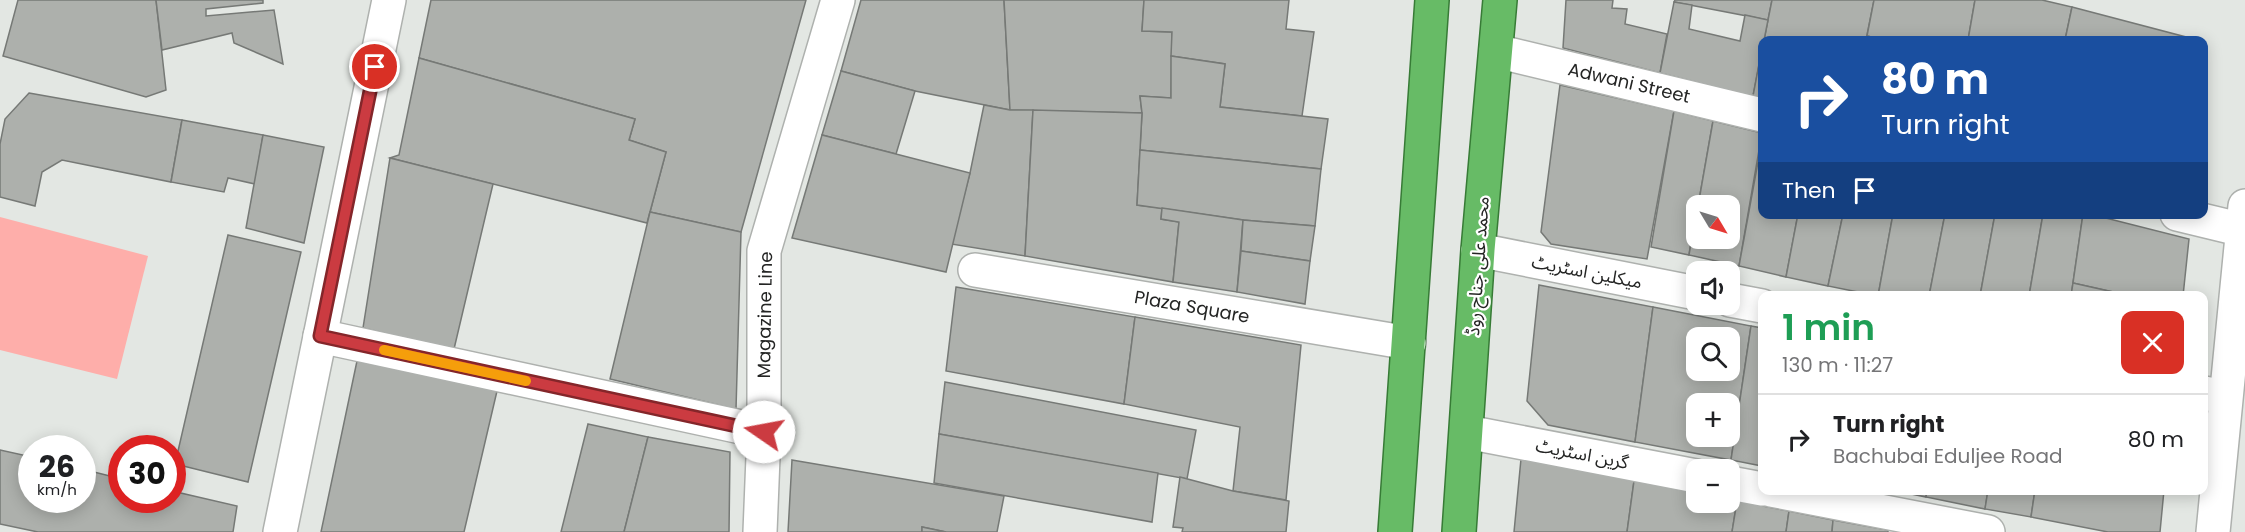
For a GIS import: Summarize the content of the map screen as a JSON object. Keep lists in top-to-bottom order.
{
  "streets": {
    "highway": ["محمد علی جناح روڈ"],
    "street": [
      "Adwani Street",
      "میکلین اسٹریٹ",
      "Plaza Square",
      "Magazine Line",
      "گرین اسٹریٹ"
    ]
  },
  "crossings": [
    ["Adwani Street", "محمد علی جناح روڈ"],
    ["محمد علی جناح روڈ", "میکلین اسٹریٹ"],
    ["محمد علی جناح روڈ", "گرین اسٹریٹ"]
  ],
  "north": "bottom right",
  "page": {
    "turn": ["80 m", "Turn right"],
    "then": "Then",
    "map_buttons": ["+", "−"],
    "heading": ["1 min", "130 m · 11:27"],
    "list": [
      {
        "name": "Turn right",
        "note": "Bachubai Eduljee Road",
        "value": "80 m"
      }
    ],
    "speed": "26 km/h",
    "limit": "30"
  }
}
